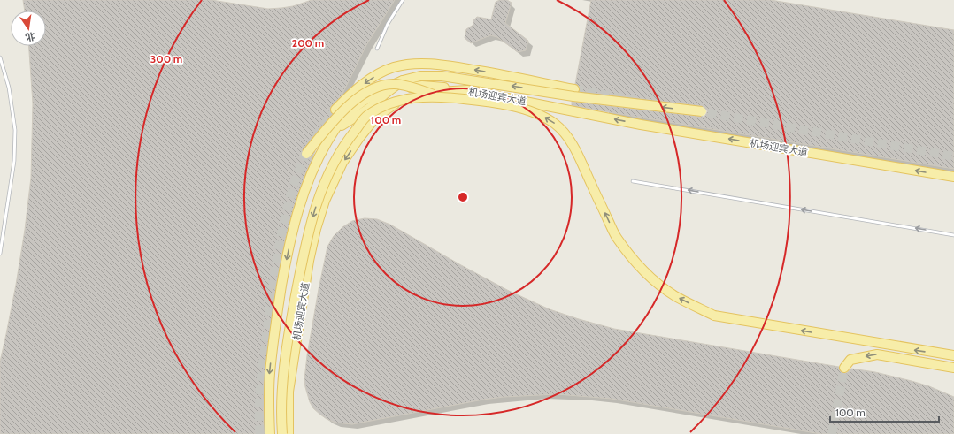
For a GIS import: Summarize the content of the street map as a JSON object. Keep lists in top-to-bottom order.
{
  "streets": {
    "main road": ["机场迎宾大道"]
  },
  "scale_bar": "100 m",
  "north": "bottom",
  "rings": ["200 m", "300 m", "100 m"]
}
